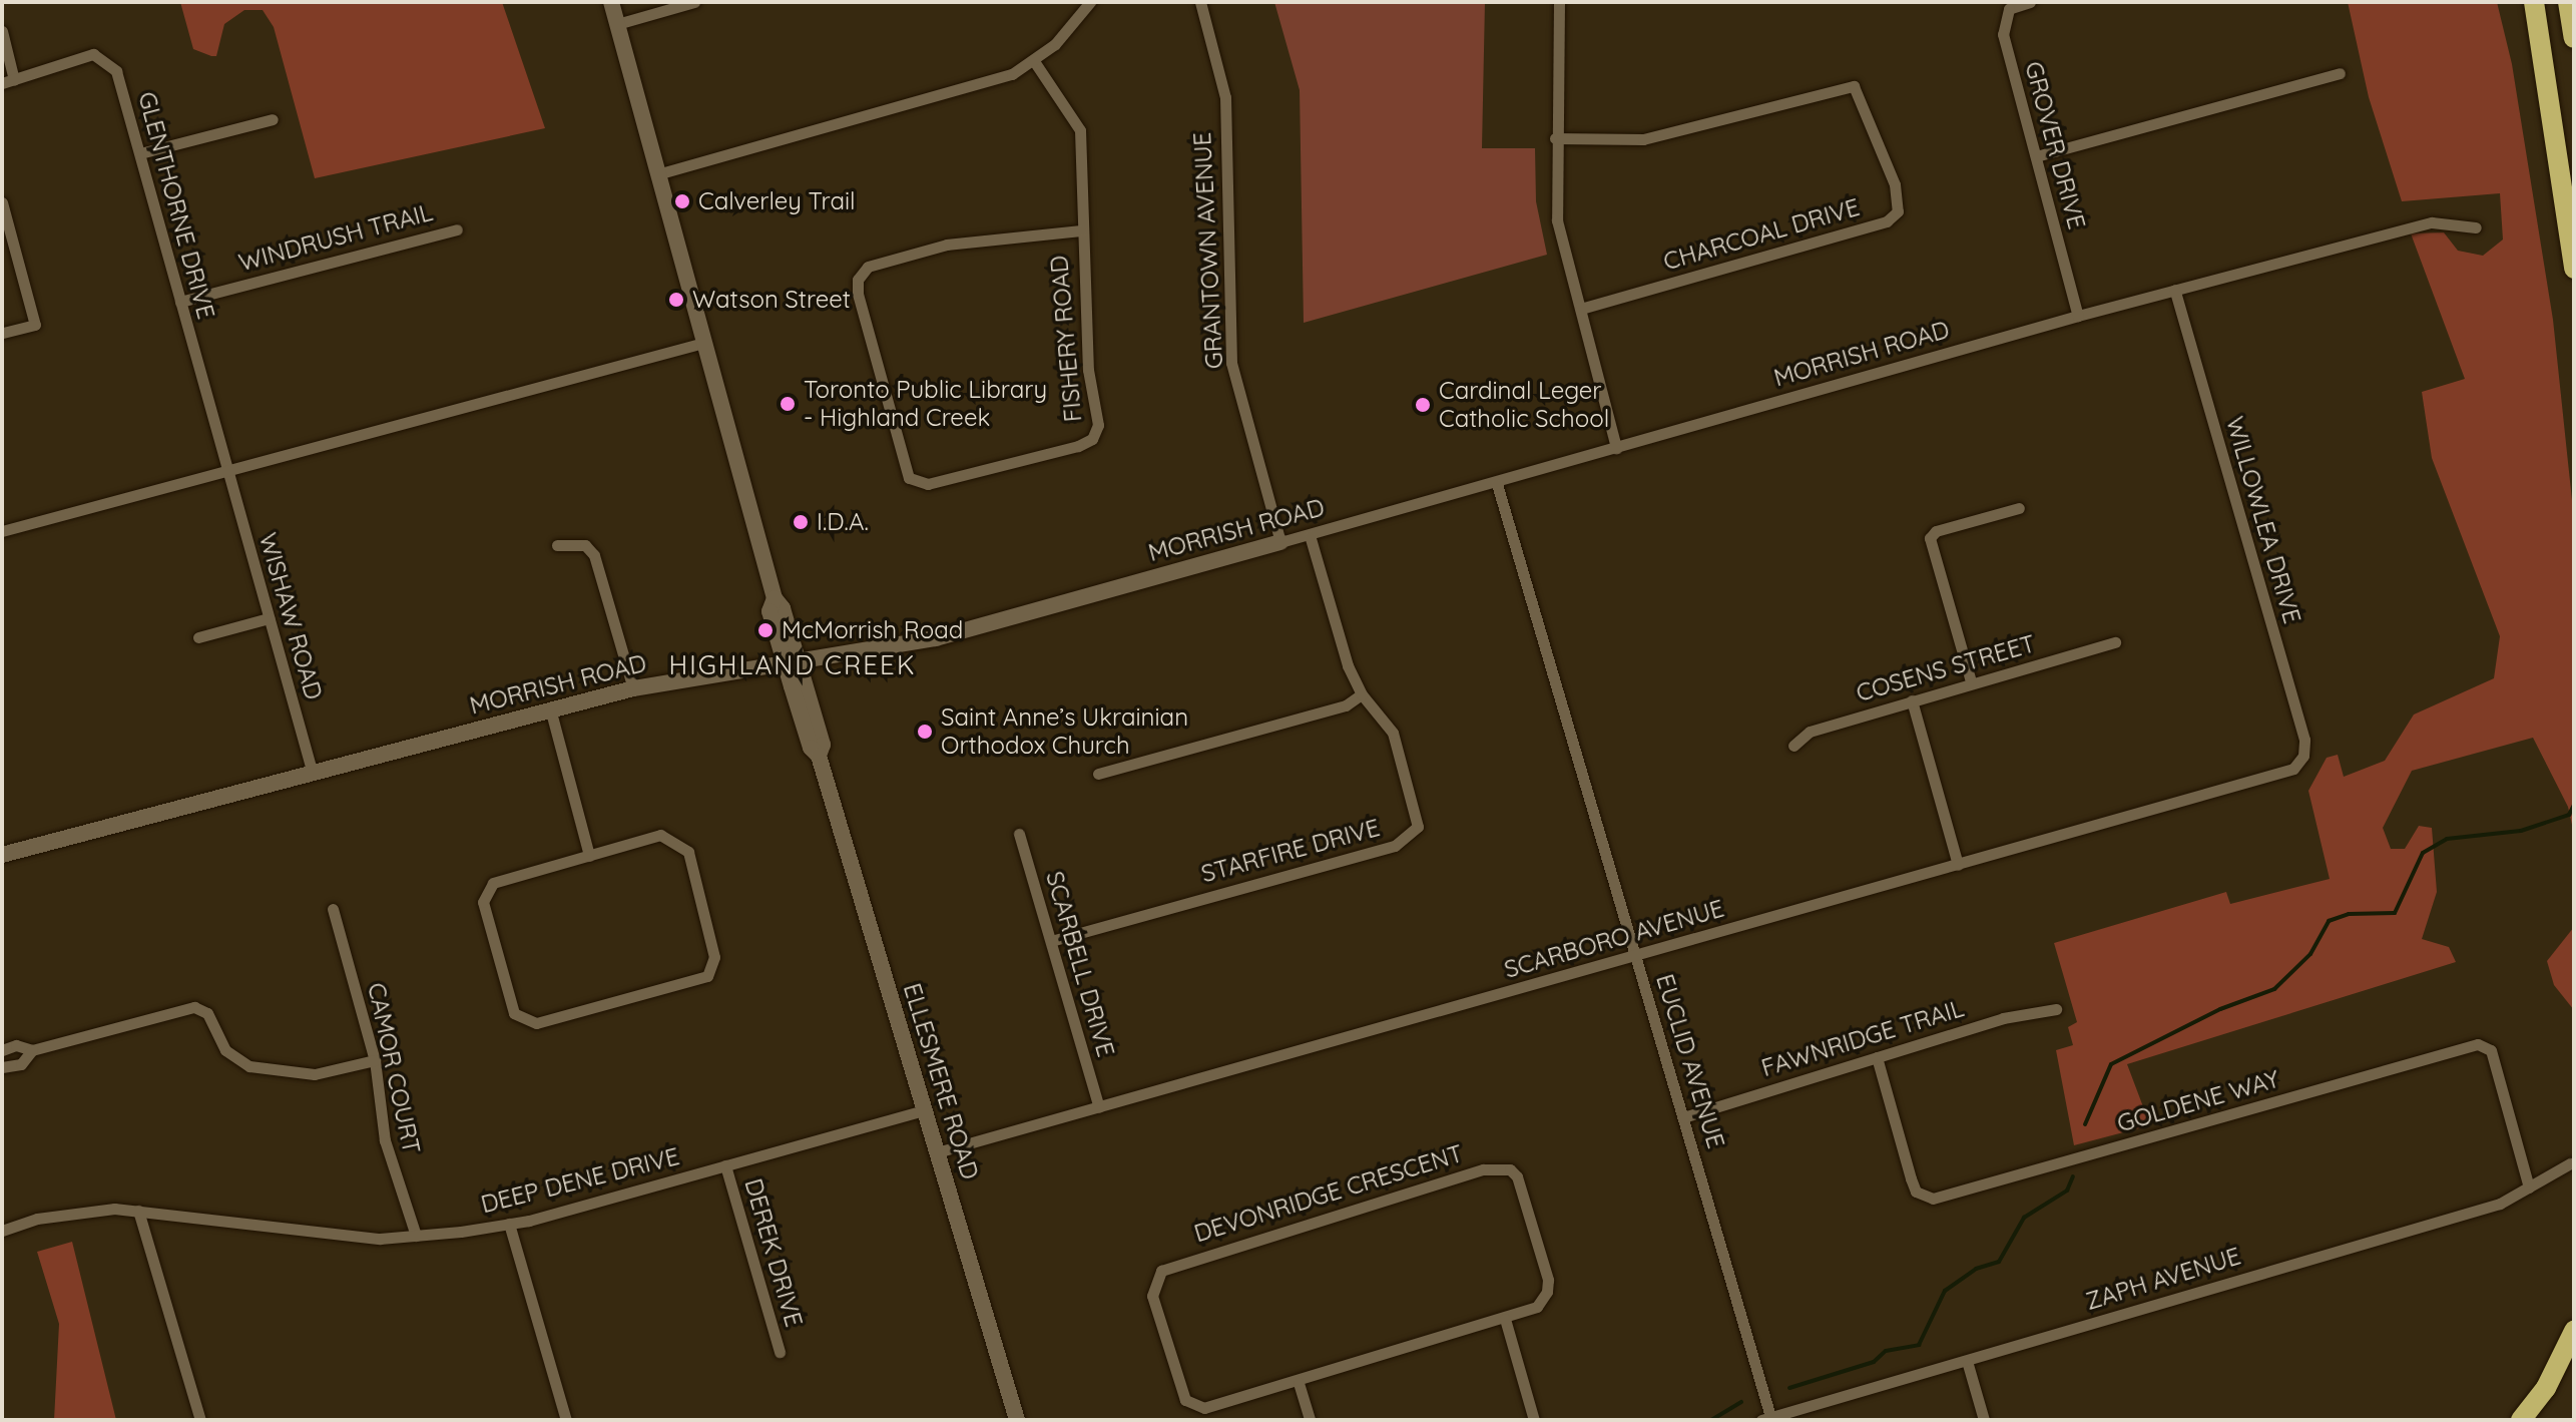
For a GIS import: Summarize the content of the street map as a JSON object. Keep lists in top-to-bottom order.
{
  "streets": {
    "main road": ["MORRISH ROAD", "ELLESMERE ROAD"],
    "street": [
      "GROVER DRIVE",
      "GLENTHORNE DRIVE",
      "CHARCOAL DRIVE",
      "WINDRUSH TRAIL",
      "GRANTOWN AVENUE",
      "FISHERY ROAD",
      "WILLOWLEA DRIVE",
      "WISHAW ROAD",
      "COSENS STREET",
      "STARFIRE DRIVE",
      "SCARBORO AVENUE",
      "SCARBELL DRIVE",
      "FAWNRIDGE TRAIL",
      "EUCLID AVENUE",
      "CAMOR COURT",
      "GOLDENE WAY",
      "DEEP DENE DRIVE",
      "DEVONRIDGE CRESCENT",
      "DEREK DRIVE",
      "ZAPH AVENUE"
    ]
  },
  "crossings": [
    ["GROVER DRIVE", "MORRISH ROAD"],
    ["GLENTHORNE DRIVE", "WINDRUSH TRAIL"],
    ["GLENTHORNE DRIVE", "WISHAW ROAD"],
    ["GRANTOWN AVENUE", "MORRISH ROAD"],
    ["MORRISH ROAD", "WILLOWLEA DRIVE"],
    ["MORRISH ROAD", "WISHAW ROAD"],
    ["MORRISH ROAD", "STARFIRE DRIVE"],
    ["MORRISH ROAD", "EUCLID AVENUE"],
    ["MORRISH ROAD", "ELLESMERE ROAD"],
    ["WILLOWLEA DRIVE", "SCARBORO AVENUE"],
    ["STARFIRE DRIVE", "SCARBELL DRIVE"],
    ["SCARBORO AVENUE", "SCARBELL DRIVE"],
    ["SCARBORO AVENUE", "EUCLID AVENUE"],
    ["SCARBORO AVENUE", "ELLESMERE ROAD"],
    ["FAWNRIDGE TRAIL", "EUCLID AVENUE"],
    ["FAWNRIDGE TRAIL", "GOLDENE WAY"],
    ["EUCLID AVENUE", "ZAPH AVENUE"],
    ["CAMOR COURT", "DEEP DENE DRIVE"],
    ["ELLESMERE ROAD", "DEEP DENE DRIVE"],
    ["GOLDENE WAY", "ZAPH AVENUE"],
    ["DEEP DENE DRIVE", "DEREK DRIVE"]
  ],
  "districts": ["HIGHLAND CREEK"],
  "places": [
    "Calverley Trail",
    "Watson Street",
    "Toronto Public Library - Highland Creek",
    "Cardinal Leger Catholic School",
    "I.D.A.",
    "McMorrish Road",
    "Saint Anne’s Ukrainian Orthodox Church"
  ]
}
